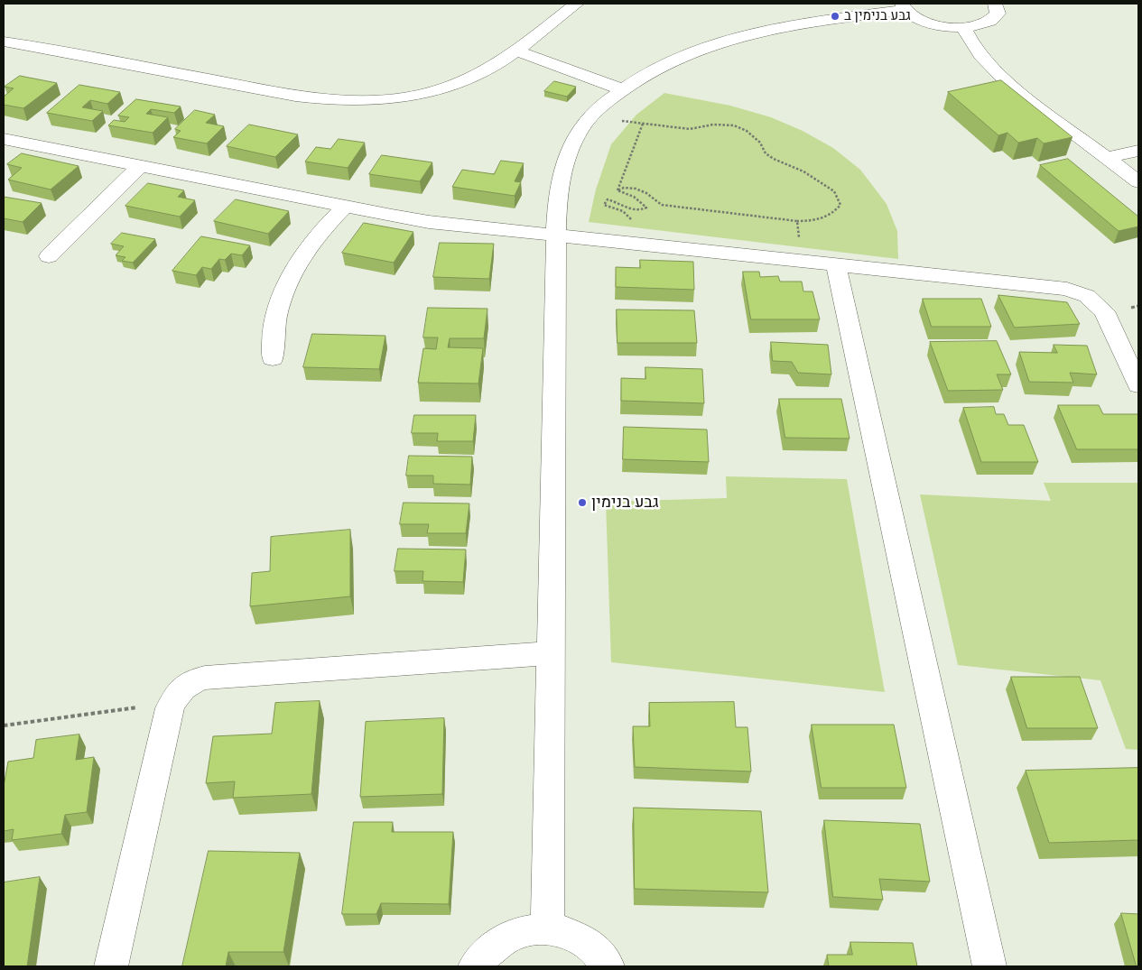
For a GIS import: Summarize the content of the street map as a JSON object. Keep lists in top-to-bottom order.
{
  "places": ["גבע בנימין ב", "גבע בנימין"]
}
